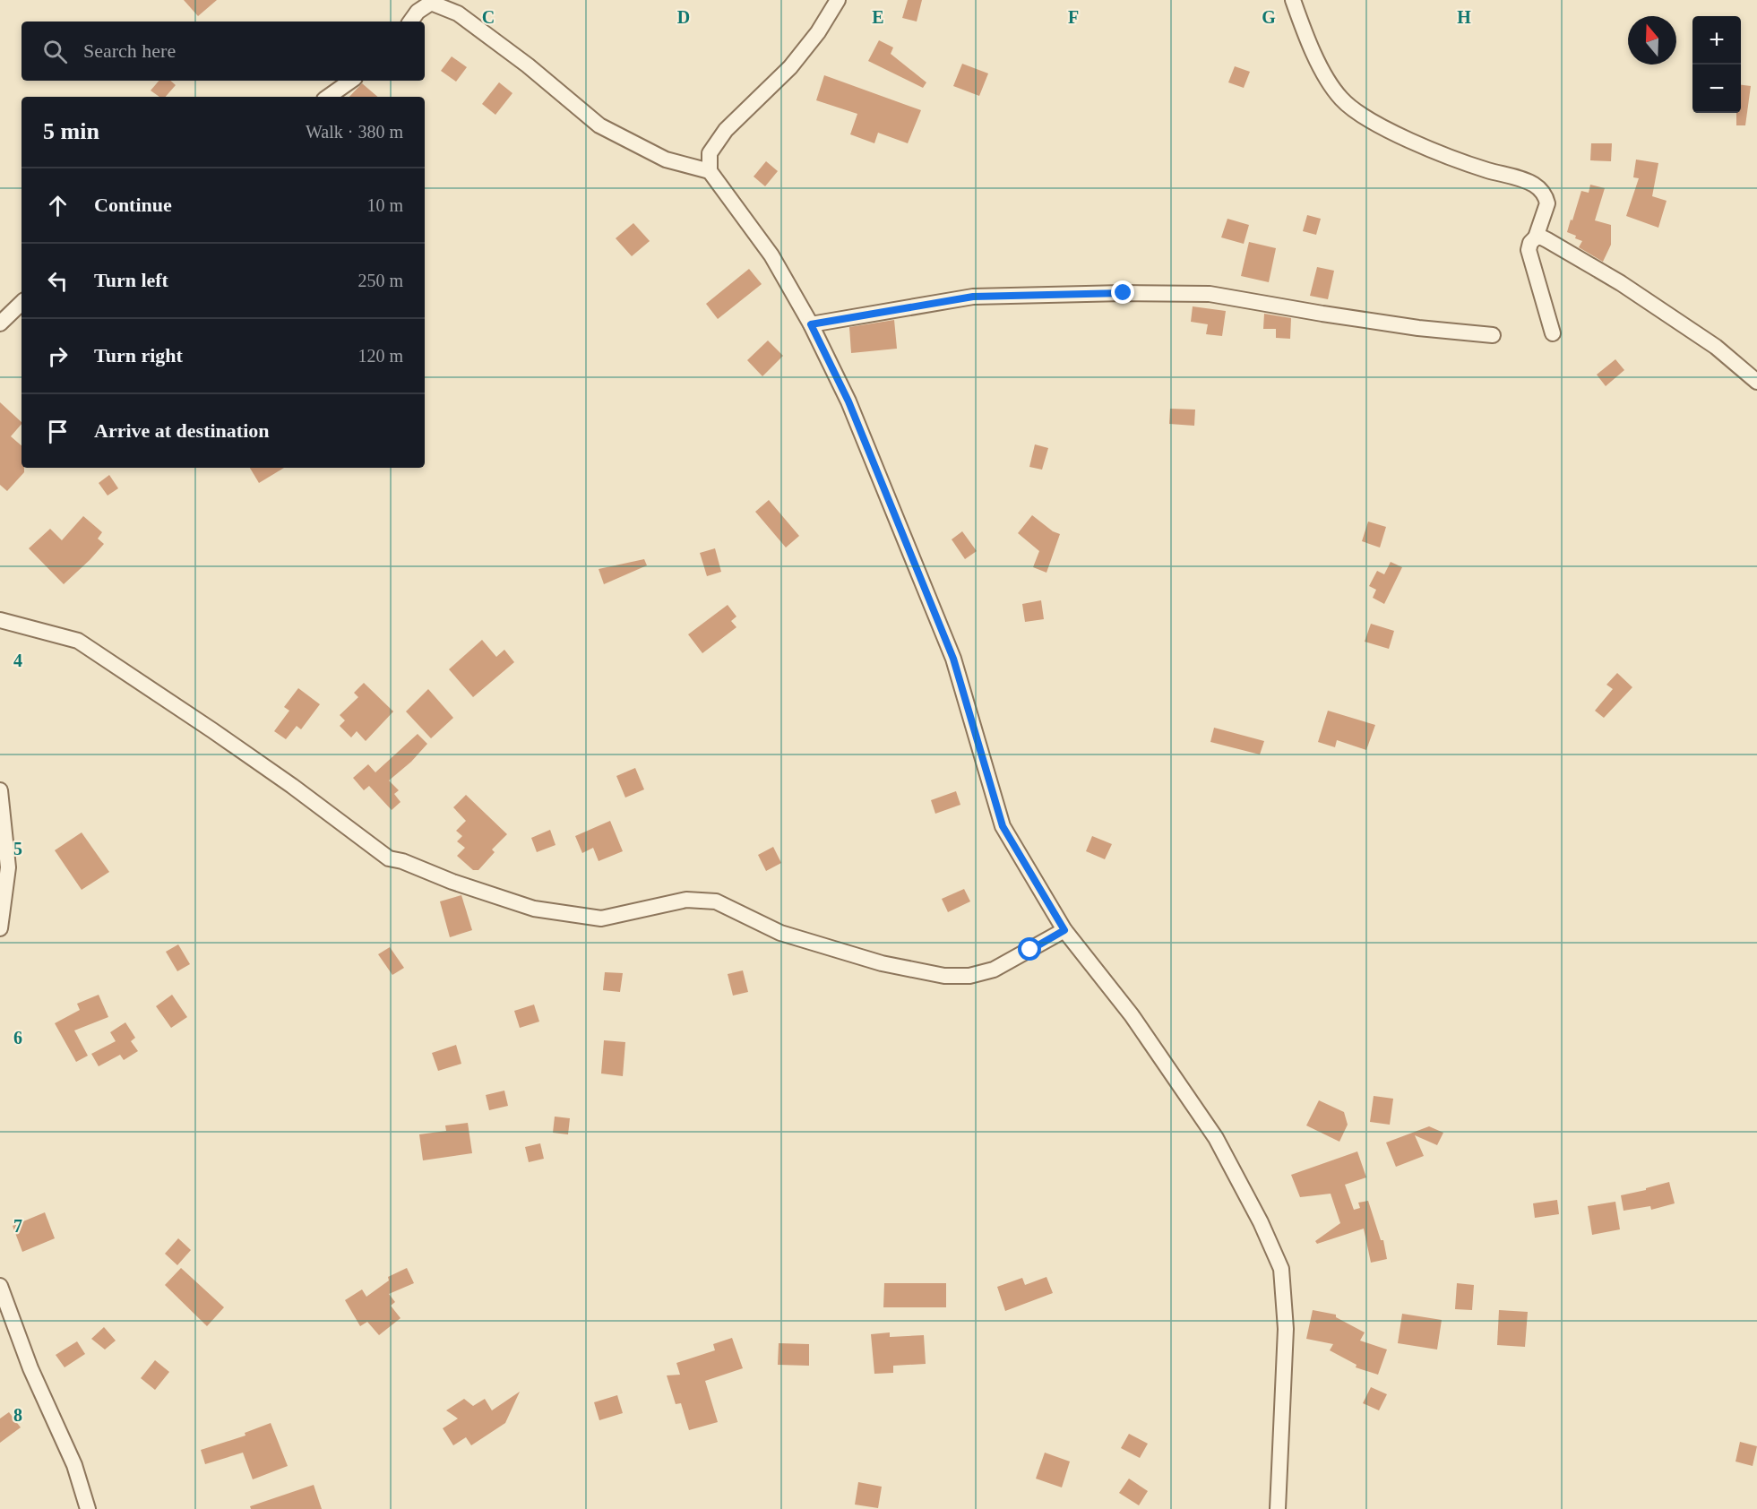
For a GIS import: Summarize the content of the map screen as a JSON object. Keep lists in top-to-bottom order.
{
  "north": "top",
  "page": {
    "map_buttons": ["+", "−"],
    "search": "Search here",
    "heading": ["5 min", "Walk · 380 m"],
    "list": [
      ["Continue", "10 m"],
      ["Turn left", "250 m"],
      ["Turn right", "120 m"],
      "Arrive at destination"
    ]
  },
  "grid": {
    "columns": [
      "C",
      "D",
      "E",
      "F",
      "G",
      "H"
    ],
    "rows": [
      "4",
      "5",
      "6",
      "7",
      "8"
    ]
  }
}
